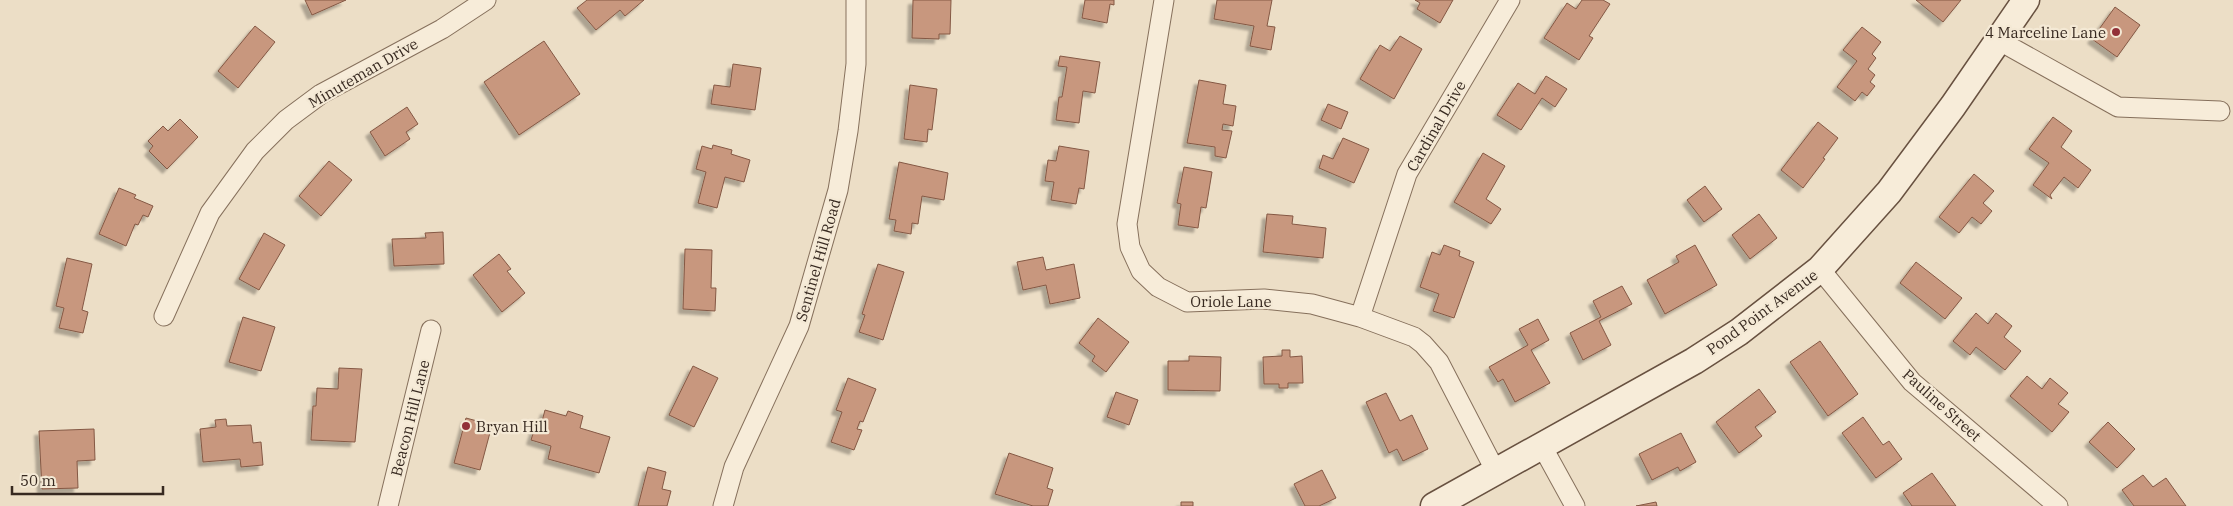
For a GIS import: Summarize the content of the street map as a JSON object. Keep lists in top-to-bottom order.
{
  "streets": {
    "main road": ["Pond Point Avenue"],
    "street": [
      "Minuteman Drive",
      "Cardinal Drive",
      "Sentinel Hill Road",
      "Oriole Lane",
      "Pauline Street",
      "Beacon Hill Lane"
    ]
  },
  "crossings": [
    ["Cardinal Drive", "Oriole Lane"],
    ["Oriole Lane", "Pond Point Avenue"],
    ["Pond Point Avenue", "Pauline Street"]
  ],
  "places": ["4 Marceline Lane", "Bryan Hill"],
  "scale_bar": "50 m"
}
